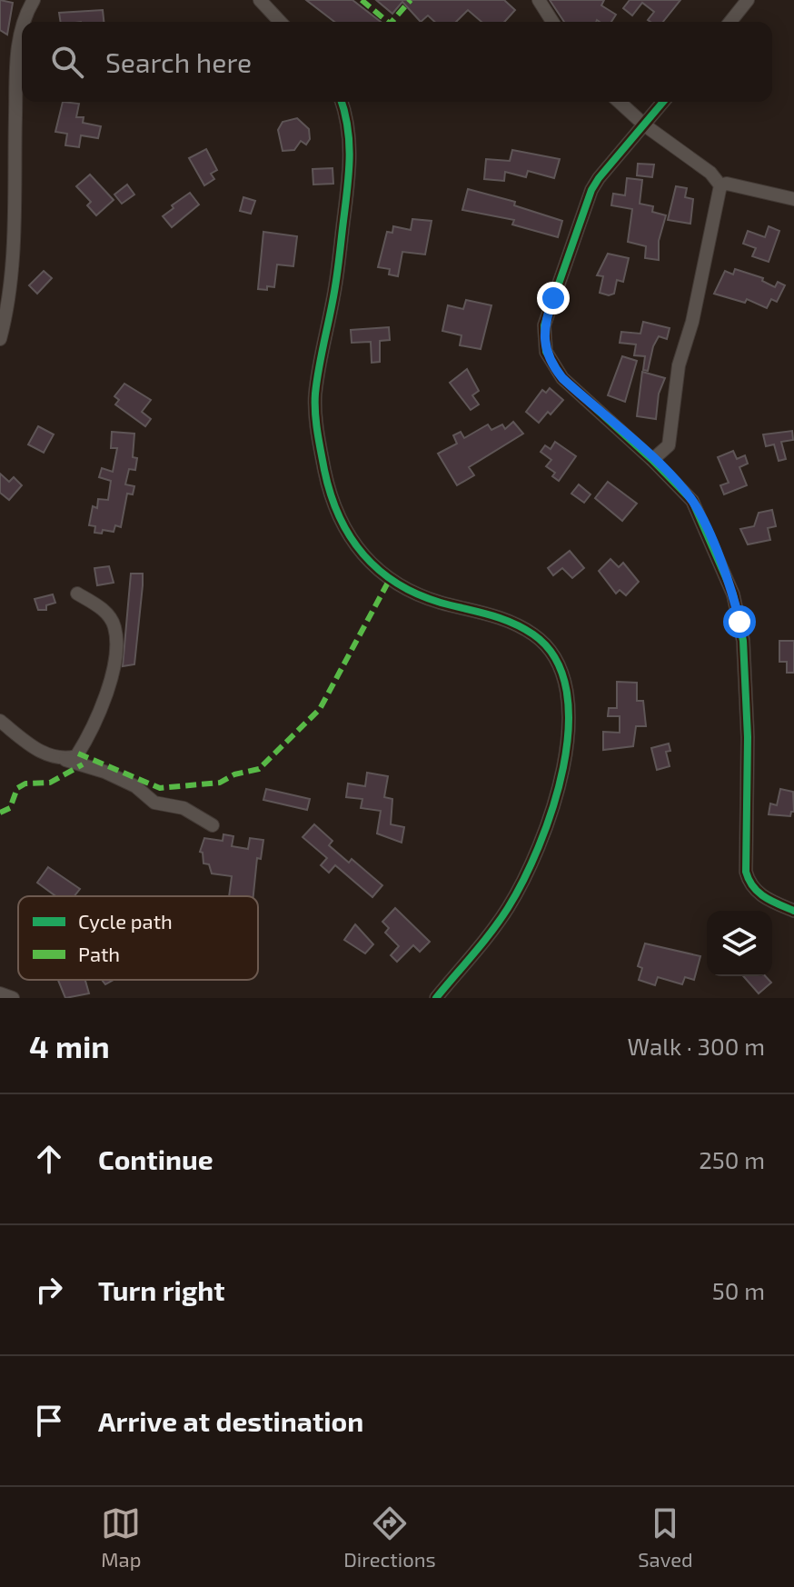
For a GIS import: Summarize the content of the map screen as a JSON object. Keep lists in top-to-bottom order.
{
  "legend": ["Cycle path", "Path"],
  "page": {
    "search": "Search here",
    "heading": ["4 min", "Walk · 300 m"],
    "list": [
      ["Continue", "250 m"],
      ["Turn right", "50 m"],
      "Arrive at destination"
    ],
    "nav": ["Map", "Directions", "Saved"]
  }
}
